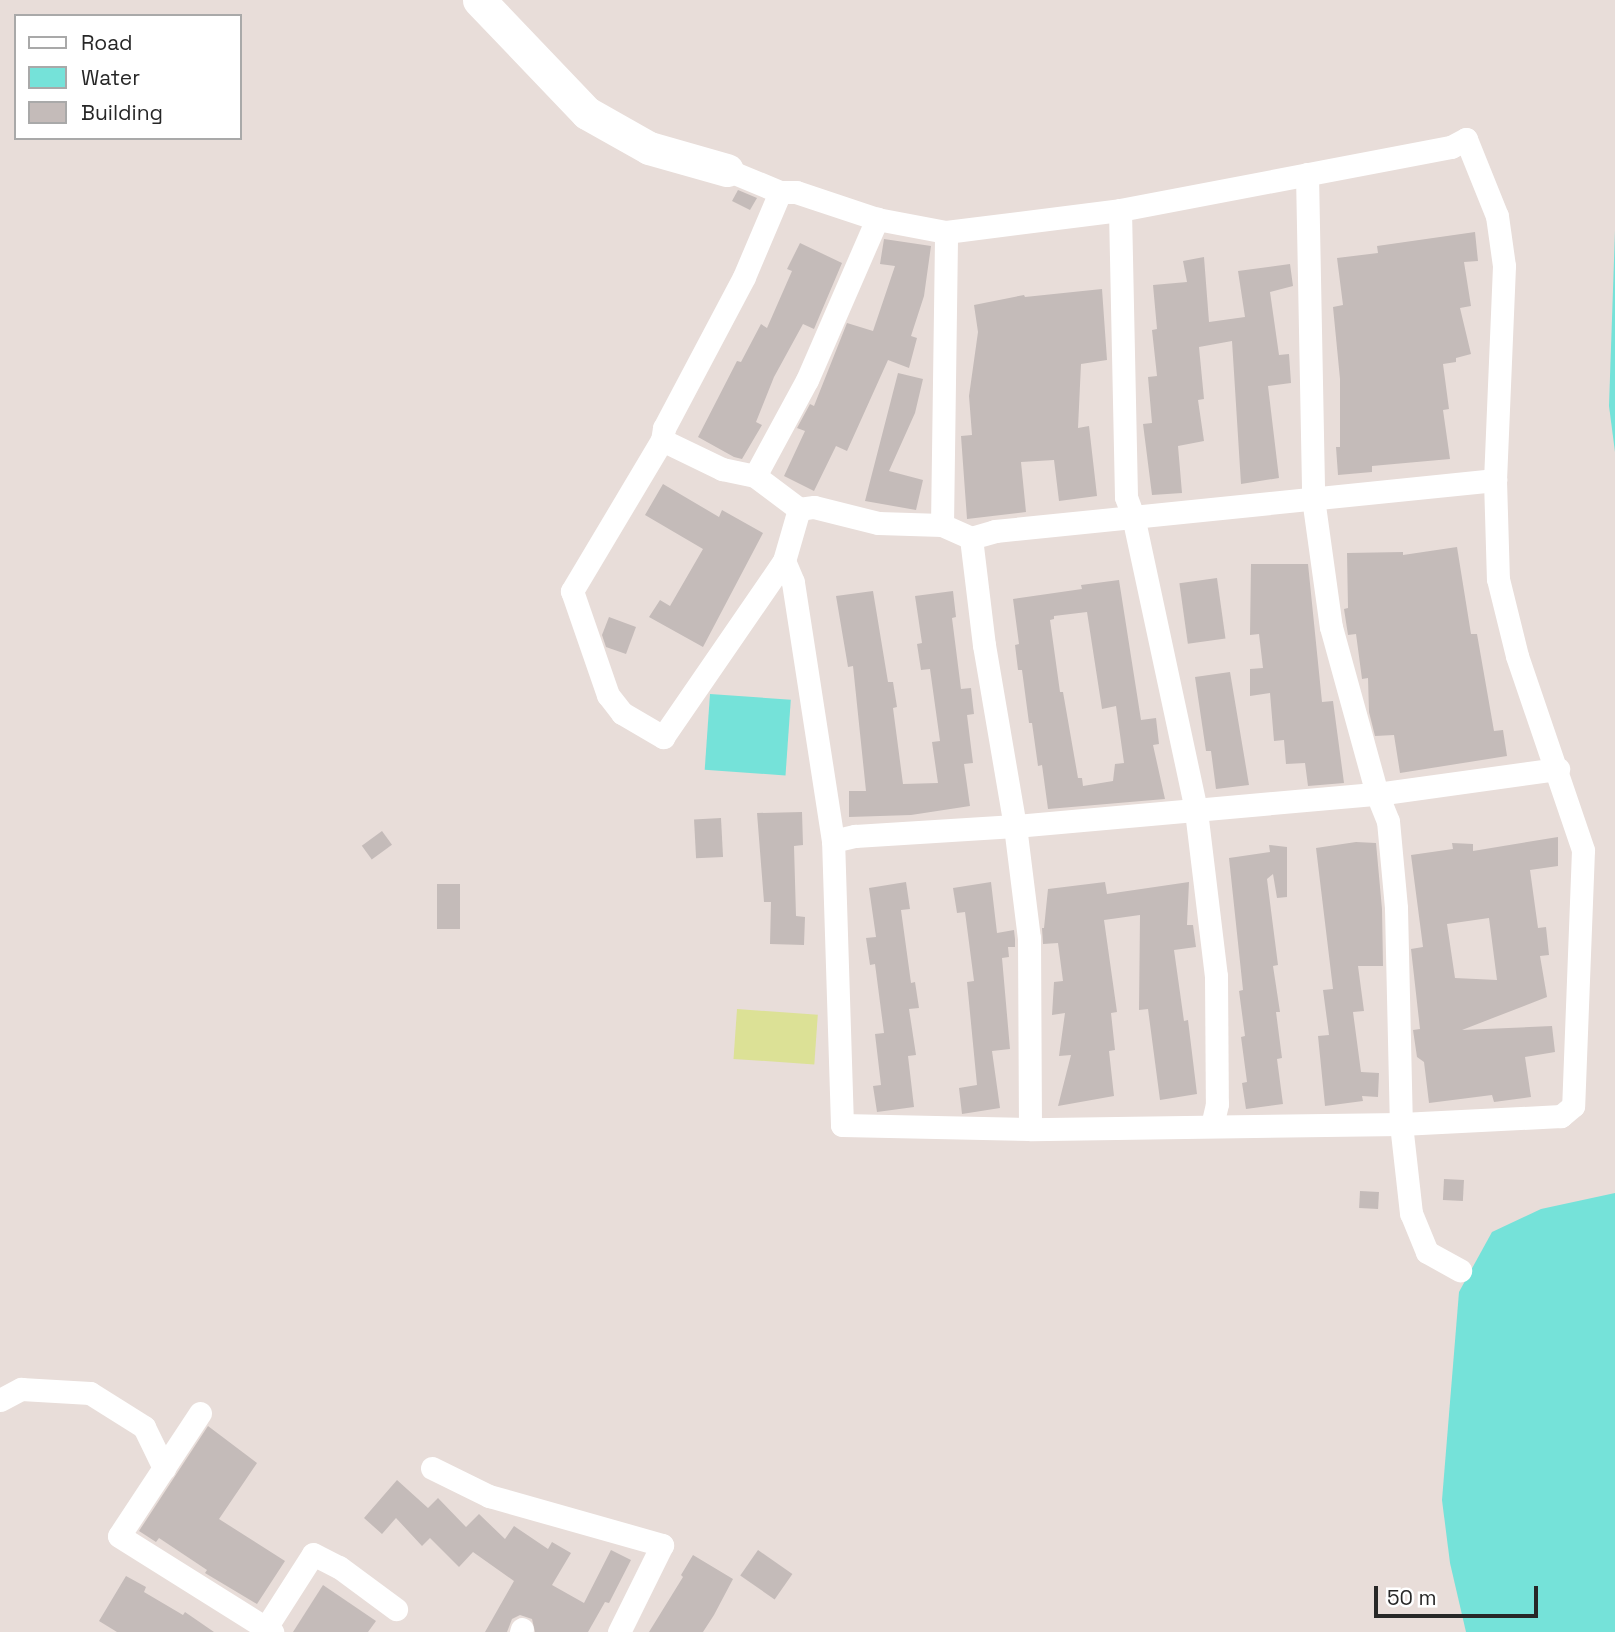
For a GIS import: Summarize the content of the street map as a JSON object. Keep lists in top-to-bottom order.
{
  "legend": ["Road", "Water", "Building"],
  "scale_bar": "50 m"
}
